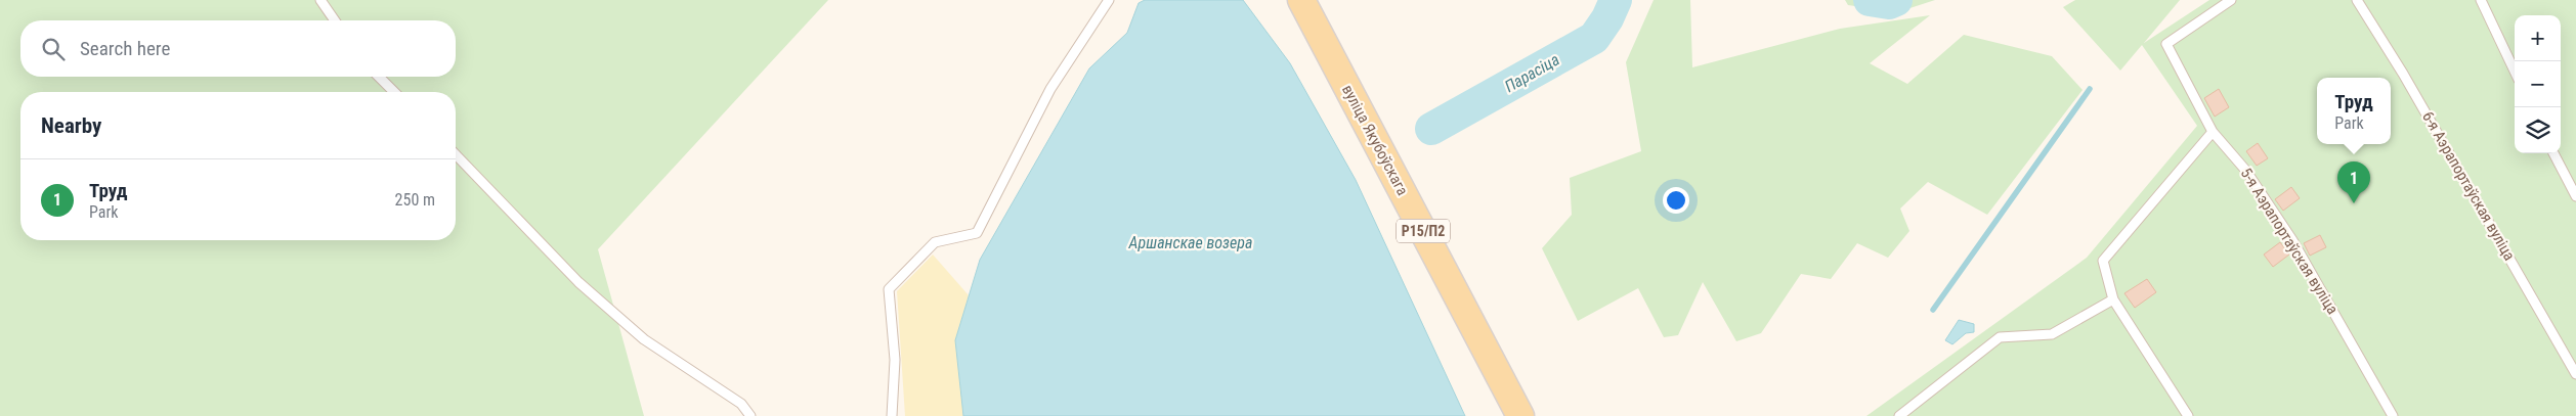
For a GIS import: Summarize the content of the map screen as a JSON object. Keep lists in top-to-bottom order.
{
  "streets": {
    "main road": ["вуліца Якубоўскага", "Р15/П2"],
    "lane": ["6-я Аэрапортаўская вуліца", "5-я Аэрапортаўская вуліца"]
  },
  "water": ["Парасіца", "Аршанскае возера"],
  "page": {
    "map_buttons": ["+", "−"],
    "search": "Search here",
    "popup": ["Труд", "Park"],
    "heading": "Nearby",
    "list": [
      {
        "mark": "1",
        "name": "Труд",
        "note": "Park",
        "value": "250 m"
      }
    ],
    "pins": "1"
  }
}
